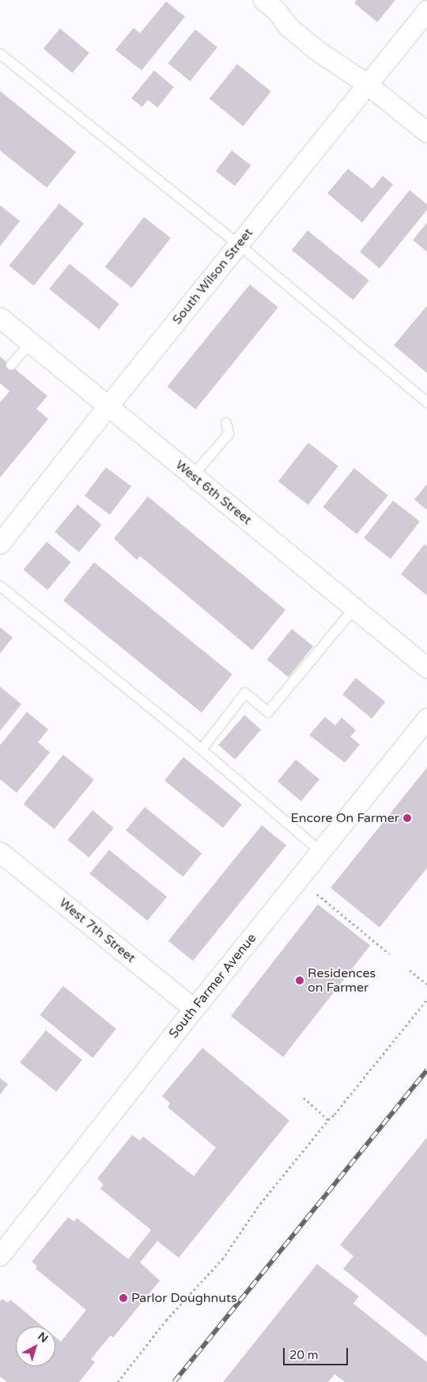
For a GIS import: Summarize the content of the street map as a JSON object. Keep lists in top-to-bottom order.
{
  "streets": {
    "street": [
      "South Wilson Street",
      "West 6th Street",
      "West 7th Street",
      "South Farmer Avenue"
    ]
  },
  "crossings": [
    ["South Wilson Street", "West 6th Street"],
    ["West 7th Street", "South Farmer Avenue"]
  ],
  "places": ["Encore On Farmer", "Residences on Farmer", "Parlor Doughnuts"],
  "scale_bar": "20 m",
  "north": "top right"
}
